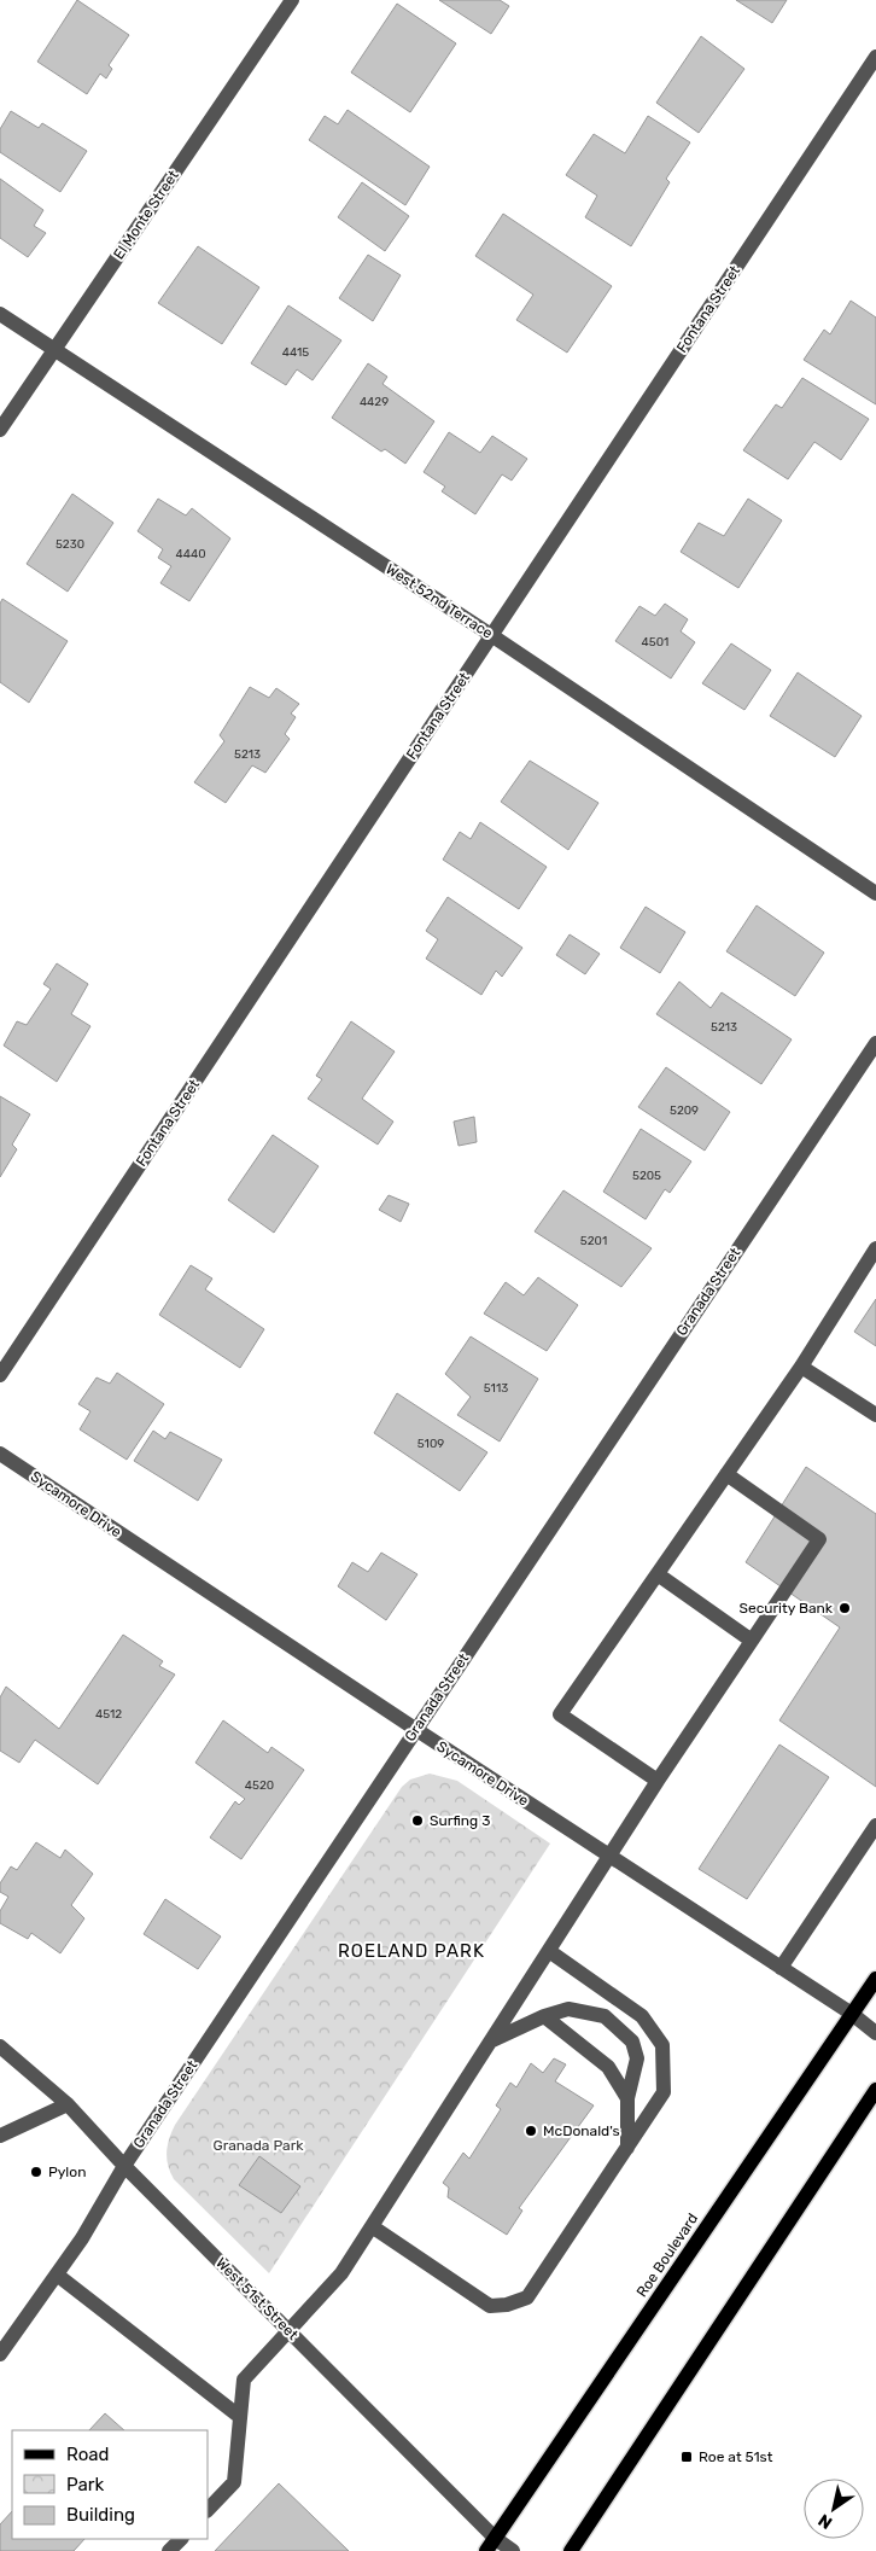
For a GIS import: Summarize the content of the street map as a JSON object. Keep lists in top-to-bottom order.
{
  "streets": {
    "main road": ["Roe Boulevard"],
    "street": [
      "El Monte Street",
      "Fontana Street",
      "West 52nd Terrace",
      "Granada Street",
      "Sycamore Drive",
      "West 51st Street"
    ]
  },
  "crossings": [
    ["El Monte Street", "West 52nd Terrace"],
    ["Fontana Street", "West 52nd Terrace"],
    ["Granada Street", "Sycamore Drive"],
    ["Granada Street", "West 51st Street"],
    ["Sycamore Drive", "Roe Boulevard"],
    ["Roe Boulevard", "West 51st Street"]
  ],
  "districts": ["ROELAND PARK"],
  "parks": ["Granada Park"],
  "places": {
    "other": [
      "Security Bank",
      "Surfing 3",
      "McDonald's",
      "Pylon"
    ],
    "transit": ["Roe at 51st"]
  },
  "house_numbers": [
    "4415",
    "4429",
    "5230",
    "4440",
    "4501",
    "5213",
    "5213",
    "5209",
    "5205",
    "5201",
    "5113",
    "5109",
    "4512",
    "4520"
  ],
  "legend": ["Road", "Park", "Building"],
  "north": "bottom left"
}
